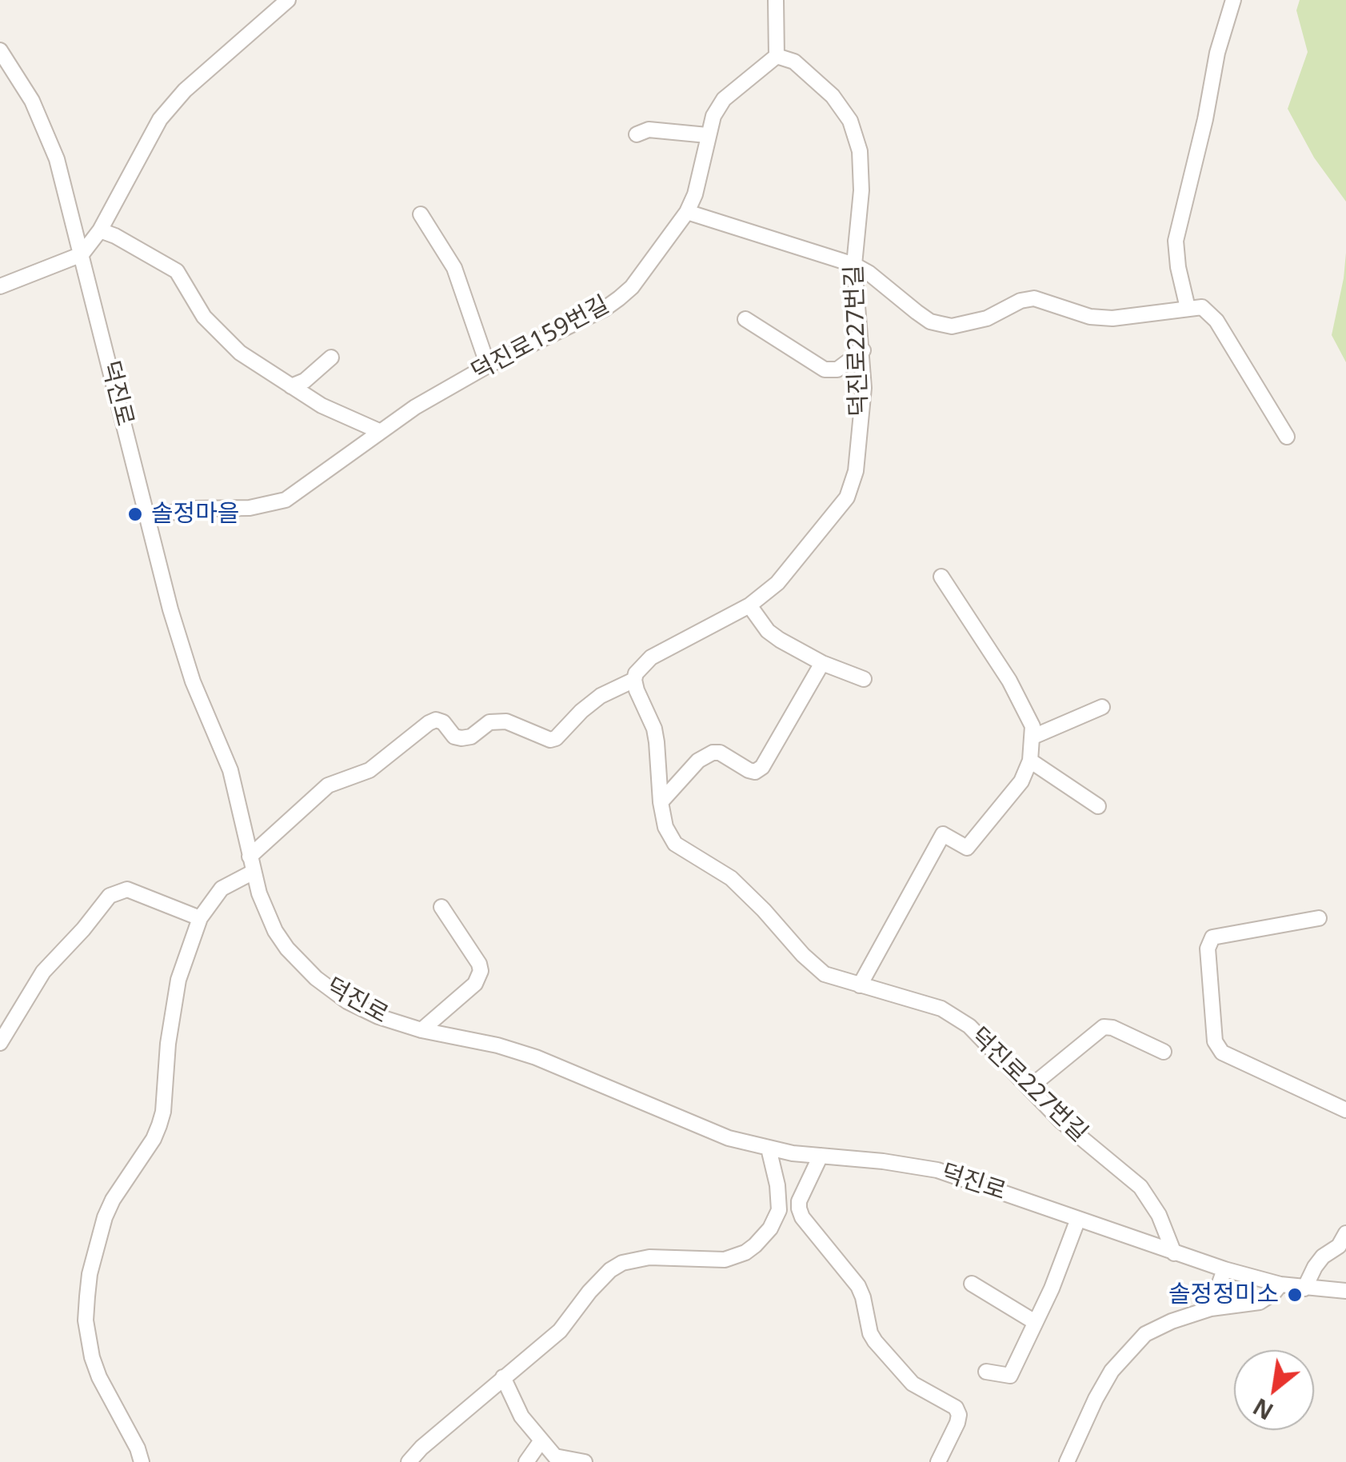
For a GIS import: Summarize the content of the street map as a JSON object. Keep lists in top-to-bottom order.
{
  "streets": {
    "street": ["덕진로159번길", "덕진로227번길", "덕진로"]
  },
  "crossings": [
    ["덕진로159번길", "덕진로227번길"],
    ["덕진로159번길", "덕진로"],
    ["덕진로227번길", "덕진로"]
  ],
  "places": ["솔정마을", "솔정정미소"],
  "north": "bottom left"
}
